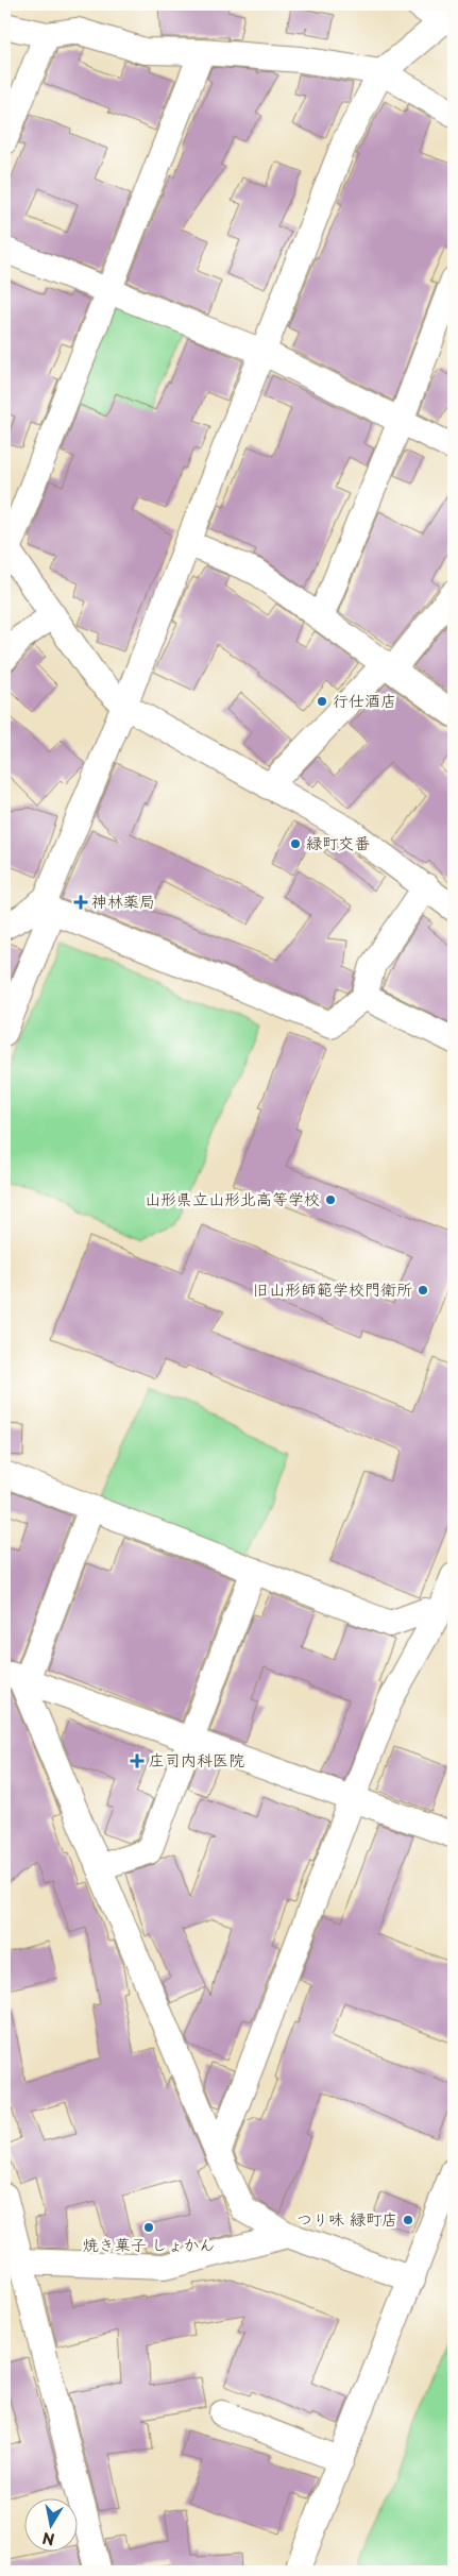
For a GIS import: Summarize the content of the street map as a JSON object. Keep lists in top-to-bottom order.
{
  "places": {
    "other": [
      "行仕酒店",
      "緑町交番",
      "山形県立山形北高等学校",
      "旧山形師範学校門衛所",
      "つり味 緑町店",
      "焼き菓子 しょかん"
    ],
    "health": ["神林薬局", "庄司内科医院"]
  },
  "north": "bottom"
}
